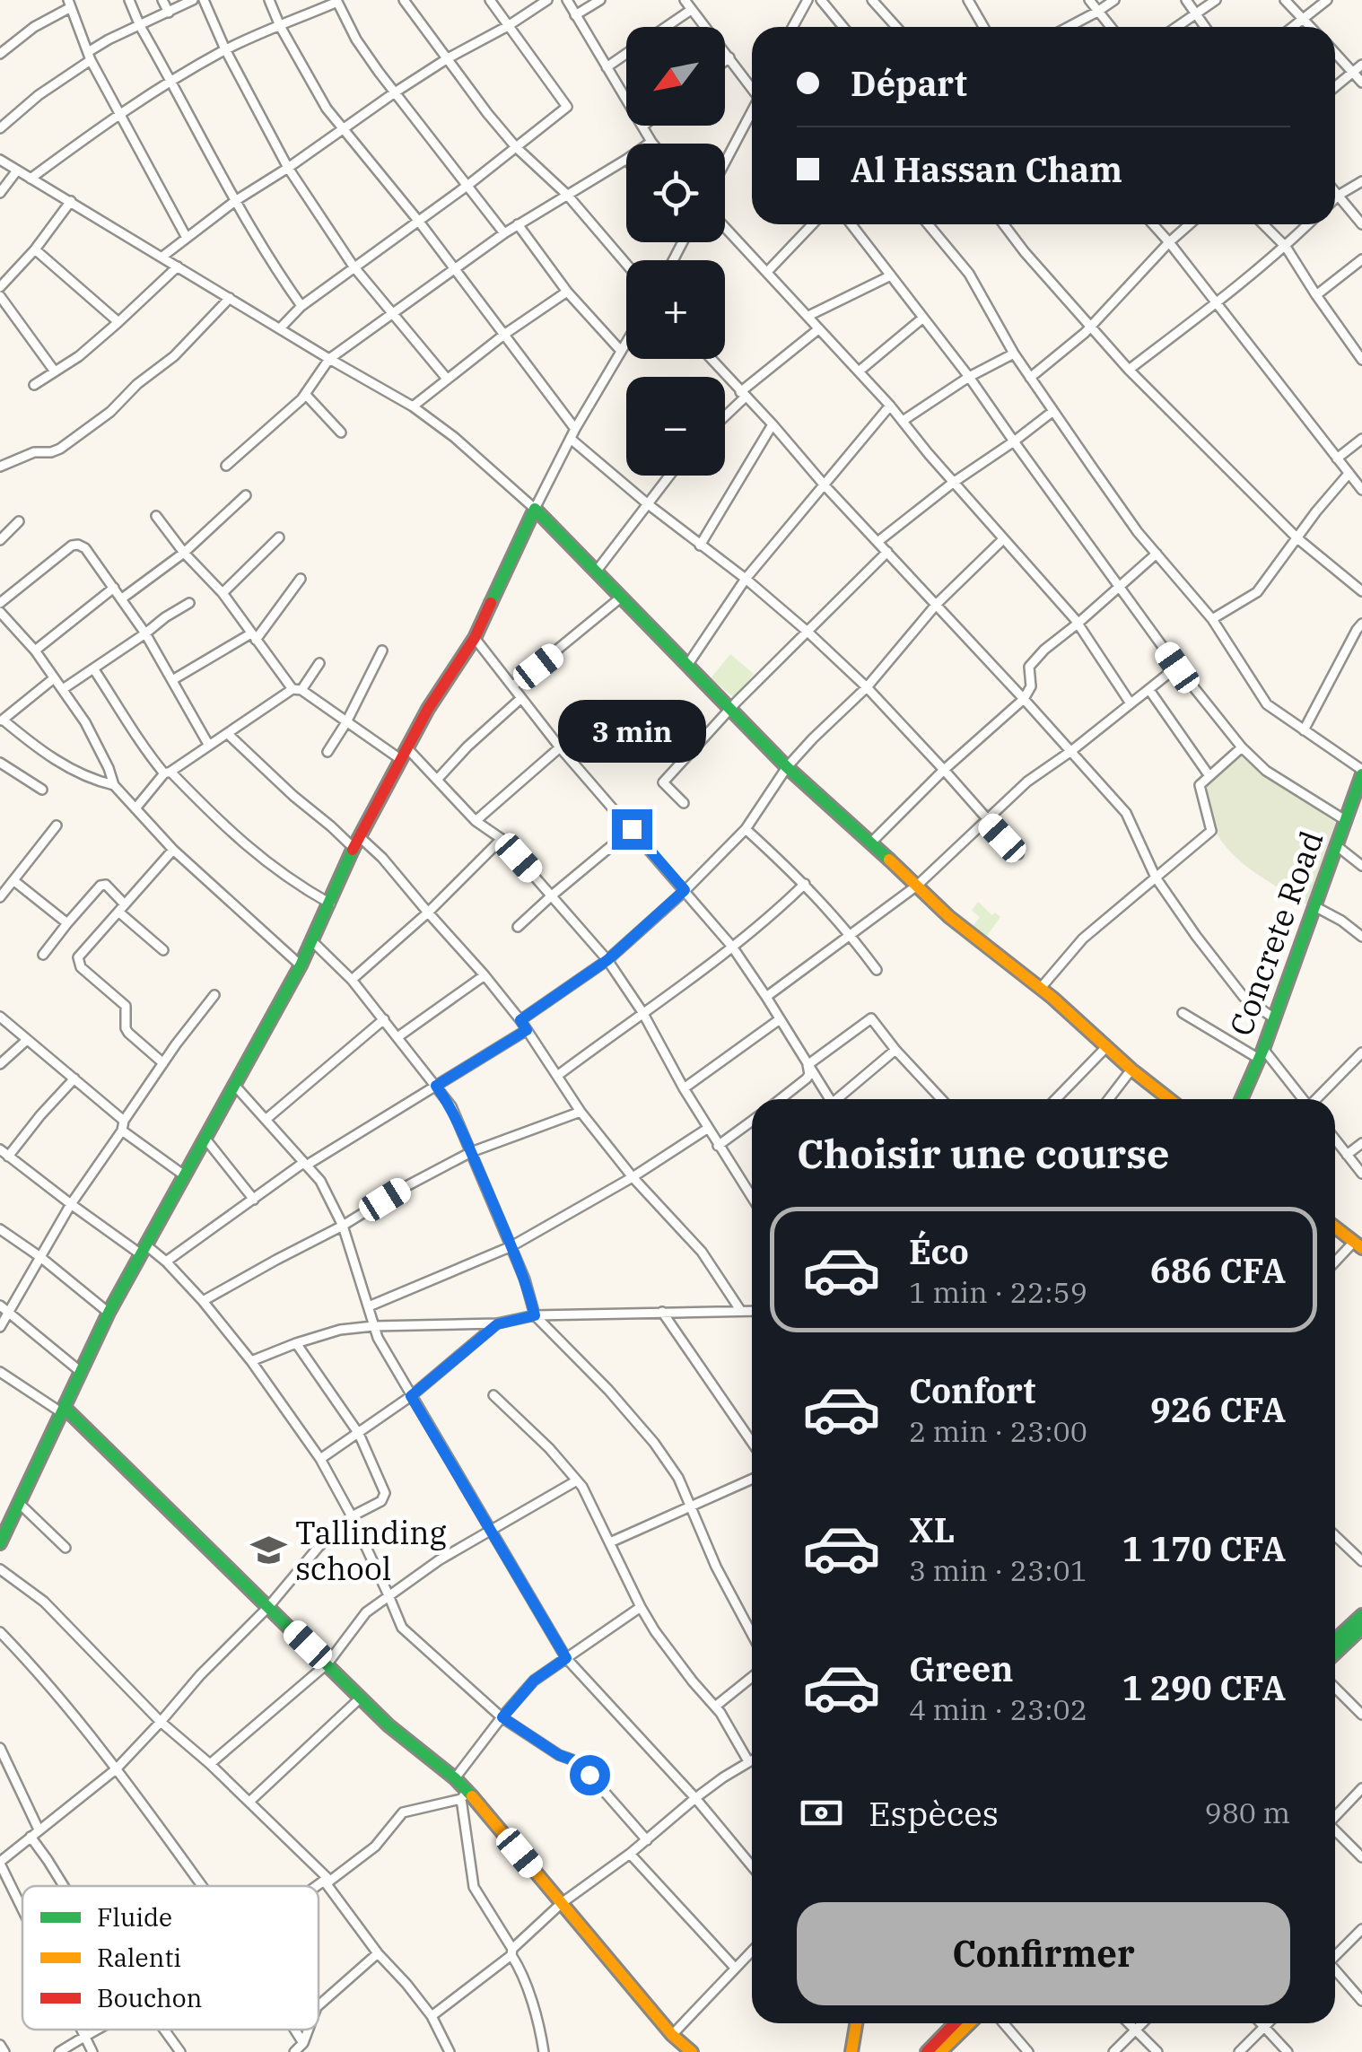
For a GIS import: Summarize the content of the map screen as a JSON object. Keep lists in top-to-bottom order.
{
  "streets": {
    "main road": ["Concrete Road"]
  },
  "places": {
    "school or university": ["Tallinding school"]
  },
  "legend": ["Fluide", "Ralenti", "Bouchon"],
  "north": "bottom left",
  "page": {
    "map_buttons": ["+", "−"],
    "banner": ["Départ", "Al Hassan Cham"],
    "bubble": "3 min",
    "heading": "Choisir une course",
    "list": [
      {
        "name": "Éco",
        "note": "1 min · 22:59",
        "value": "686 CFA"
      },
      {
        "name": "Confort",
        "note": "2 min · 23:00",
        "value": "926 CFA"
      },
      {
        "name": "XL",
        "note": "3 min · 23:01",
        "value": "1 170 CFA"
      },
      {
        "name": "Green",
        "note": "4 min · 23:02",
        "value": "1 290 CFA"
      }
    ],
    "pay": ["Espèces", "980 m"],
    "buttons": "Confirmer"
  }
}
